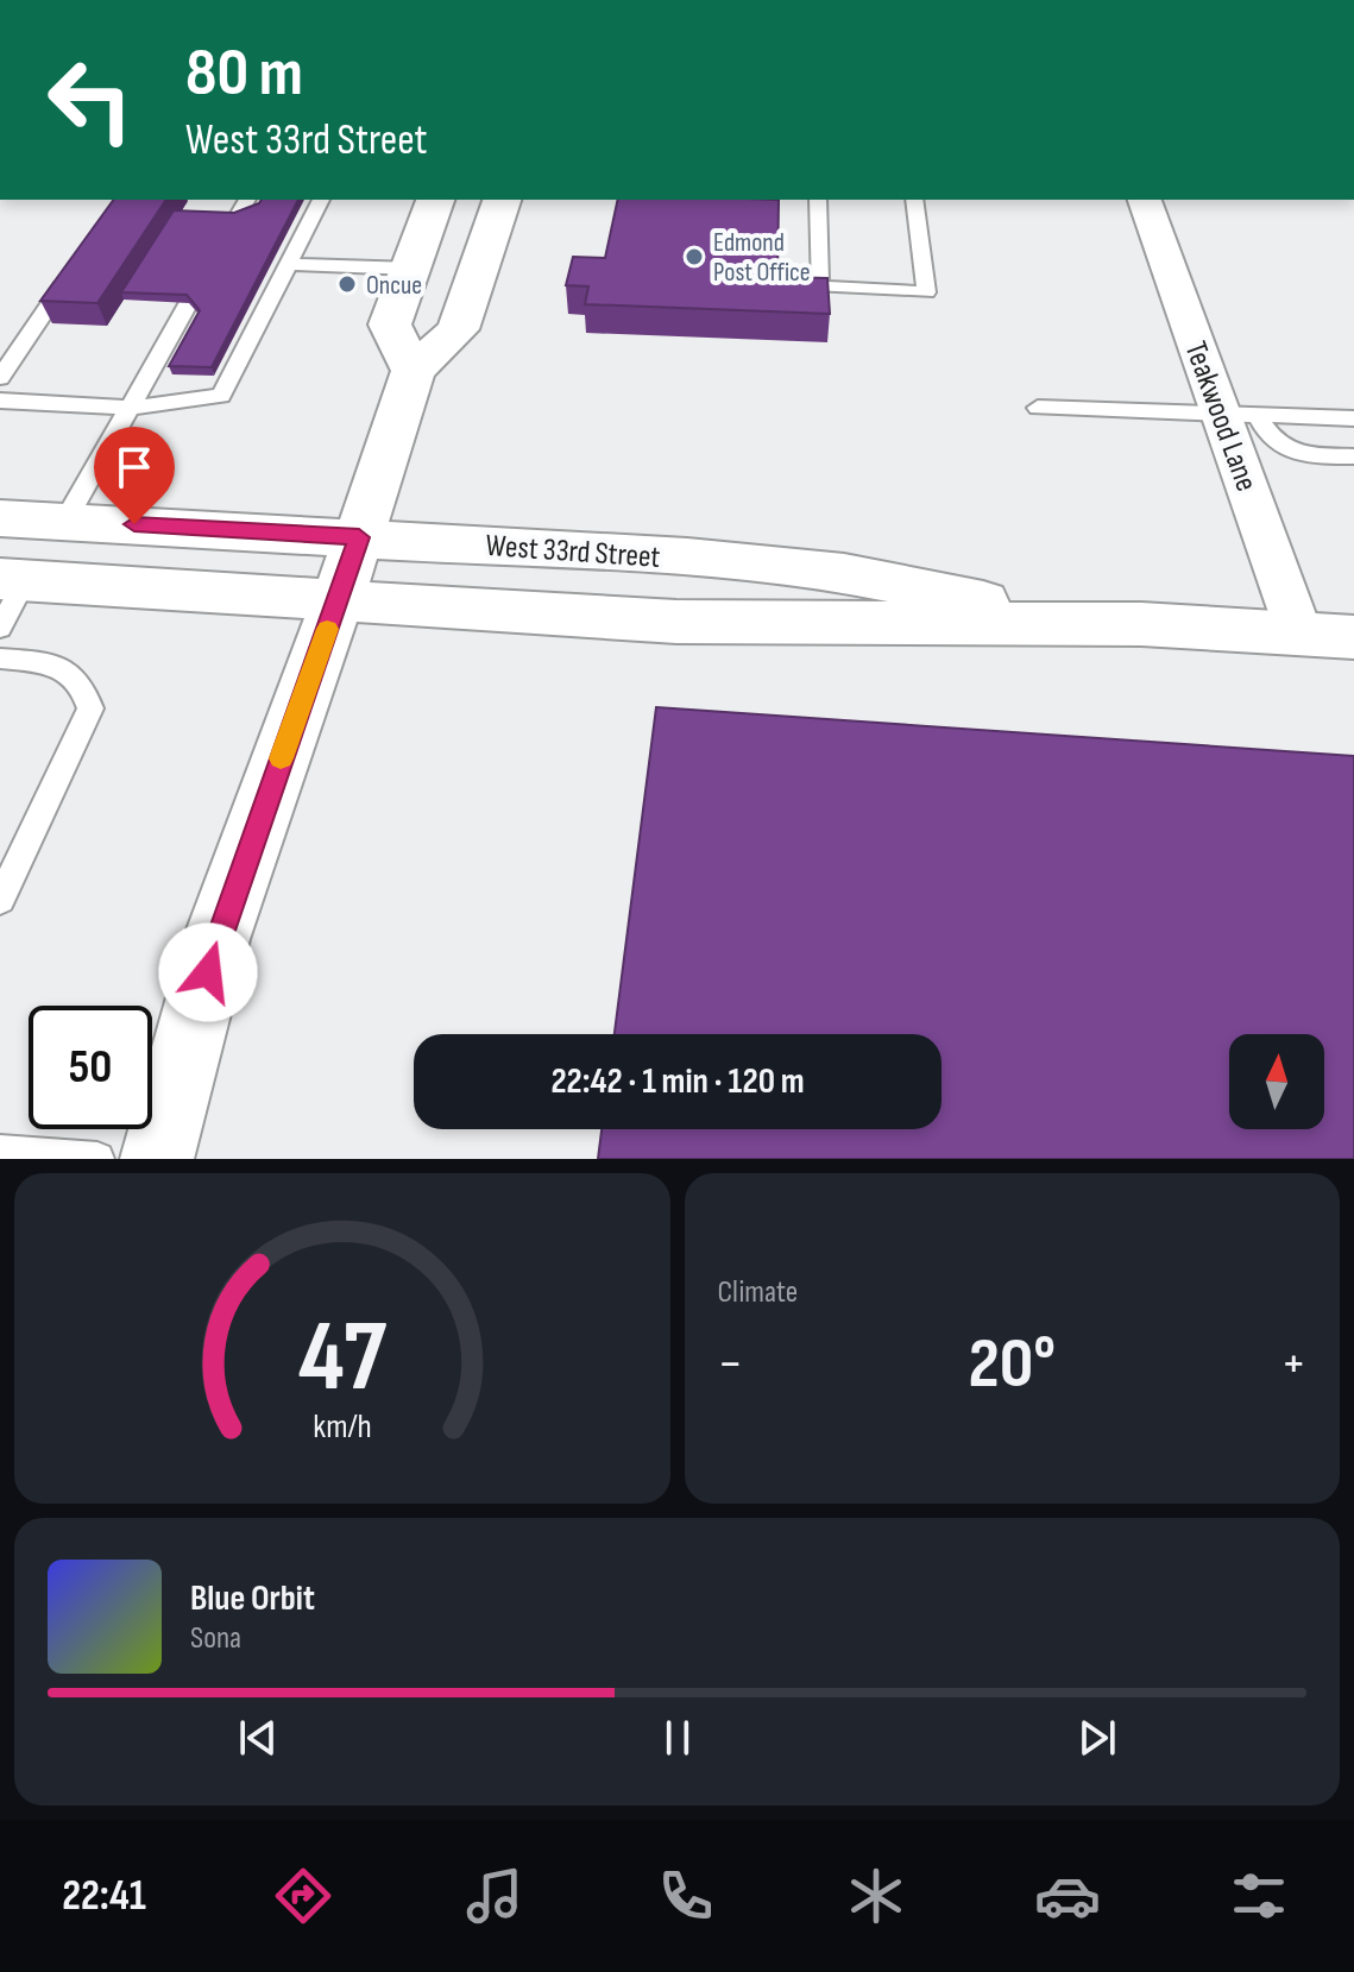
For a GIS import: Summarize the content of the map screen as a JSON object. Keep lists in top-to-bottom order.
{
  "streets": {
    "main road": ["West 33rd Street"],
    "street": ["Teakwood Lane"]
  },
  "crossings": [
    ["Teakwood Lane", "West 33rd Street"]
  ],
  "places": ["Edmond Post Office", "Oncue"],
  "north": "top",
  "page": {
    "turn": ["80 m", "West 33rd Street"],
    "limit": "50",
    "trip": "22:42 · 1 min · 120 m",
    "tile": "Climate",
    "heat": ["−", "20°", "+"],
    "song": ["Blue Orbit", "Sona"],
    "tabs": "22:41",
    "gauge": ["47", "km/h"]
  }
}
